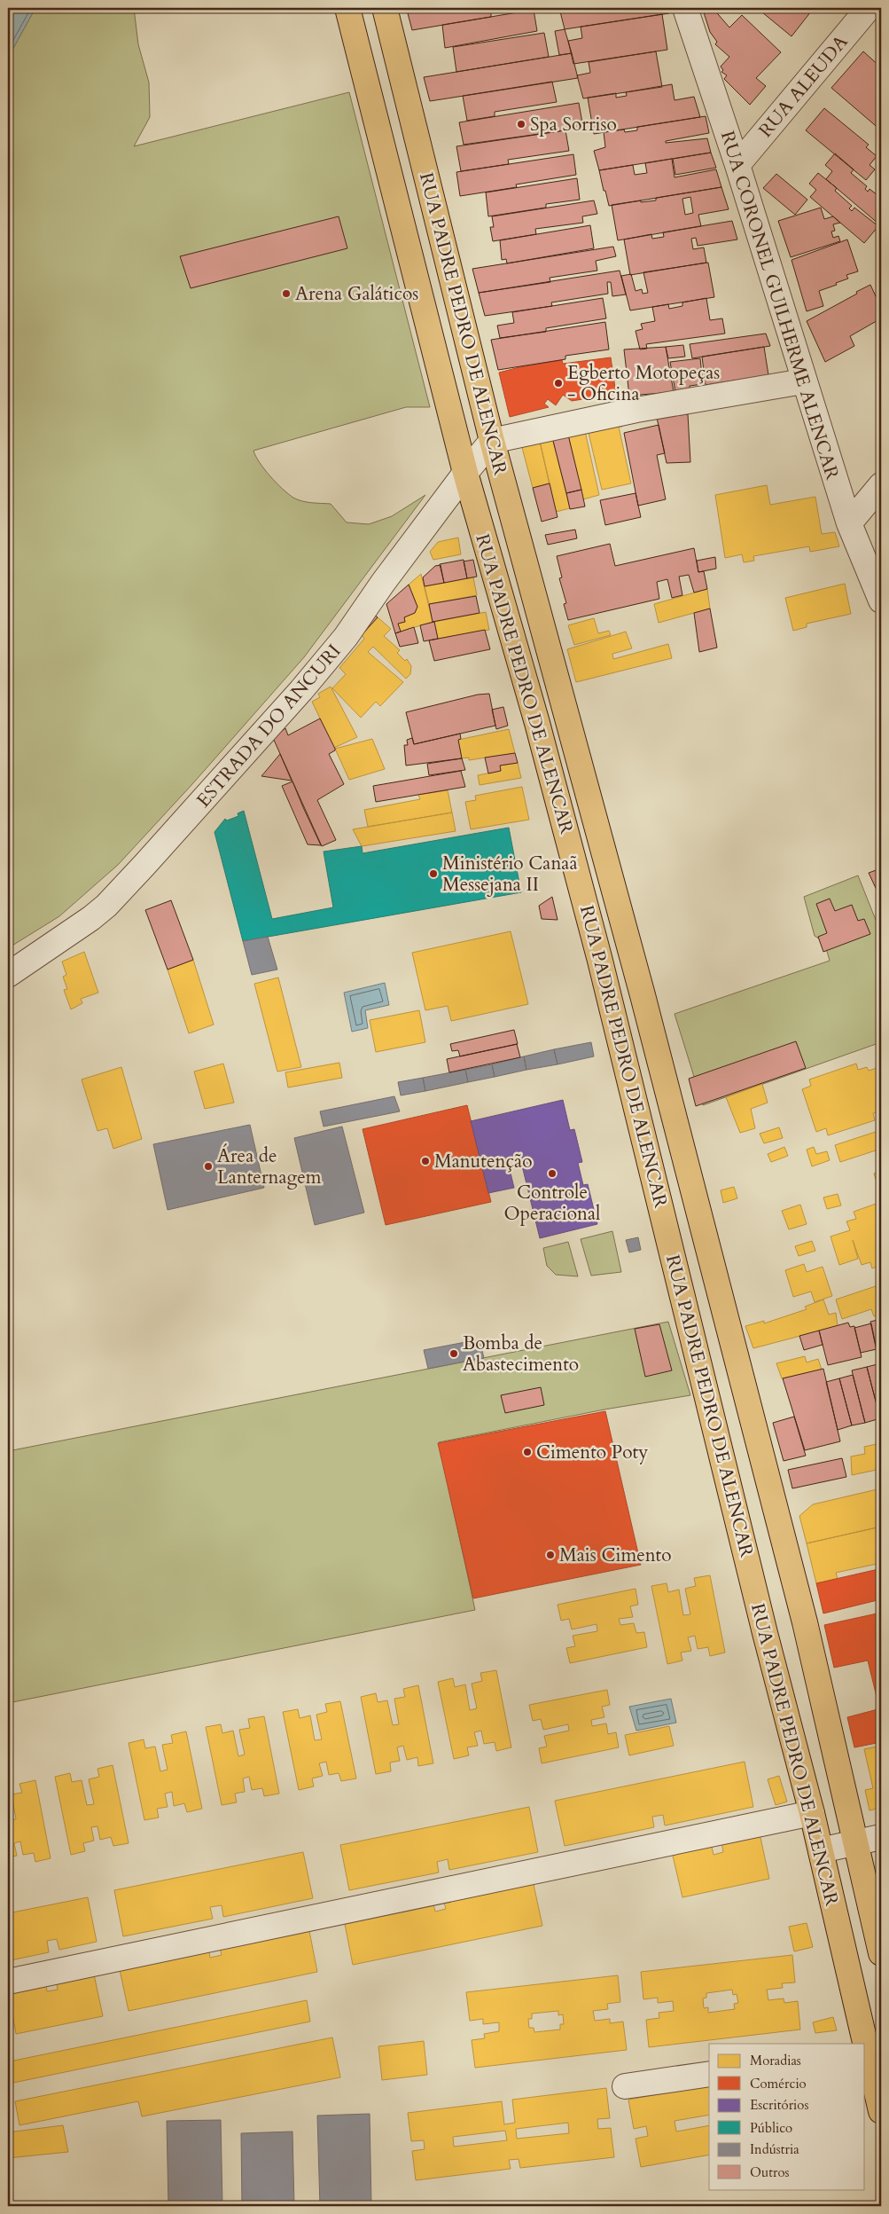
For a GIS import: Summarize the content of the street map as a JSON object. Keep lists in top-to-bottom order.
{
  "streets": {
    "main road": ["RUA PADRE PEDRO DE ALENCAR"],
    "street": ["RUA ALEUDA", "RUA CORONEL GUILHERME ALENCAR", "ESTRADA DO ANCURI"]
  },
  "crossings": [
    ["RUA ALEUDA", "RUA CORONEL GUILHERME ALENCAR"],
    ["RUA PADRE PEDRO DE ALENCAR", "ESTRADA DO ANCURI"]
  ],
  "places": [
    "Spa Sorriso",
    "Arena Galáticos",
    "Egberto Motopeças - Oficina",
    "Ministério Canaã Messejana II",
    "Manutenção",
    "Área de Lanternagem",
    "Controle Operacional",
    "Bomba de Abastecimento",
    "Cimento Poty",
    "Mais Cimento"
  ],
  "legend": [
    "Moradias",
    "Comércio",
    "Escritórios",
    "Público",
    "Indústria",
    "Outros"
  ]
}
